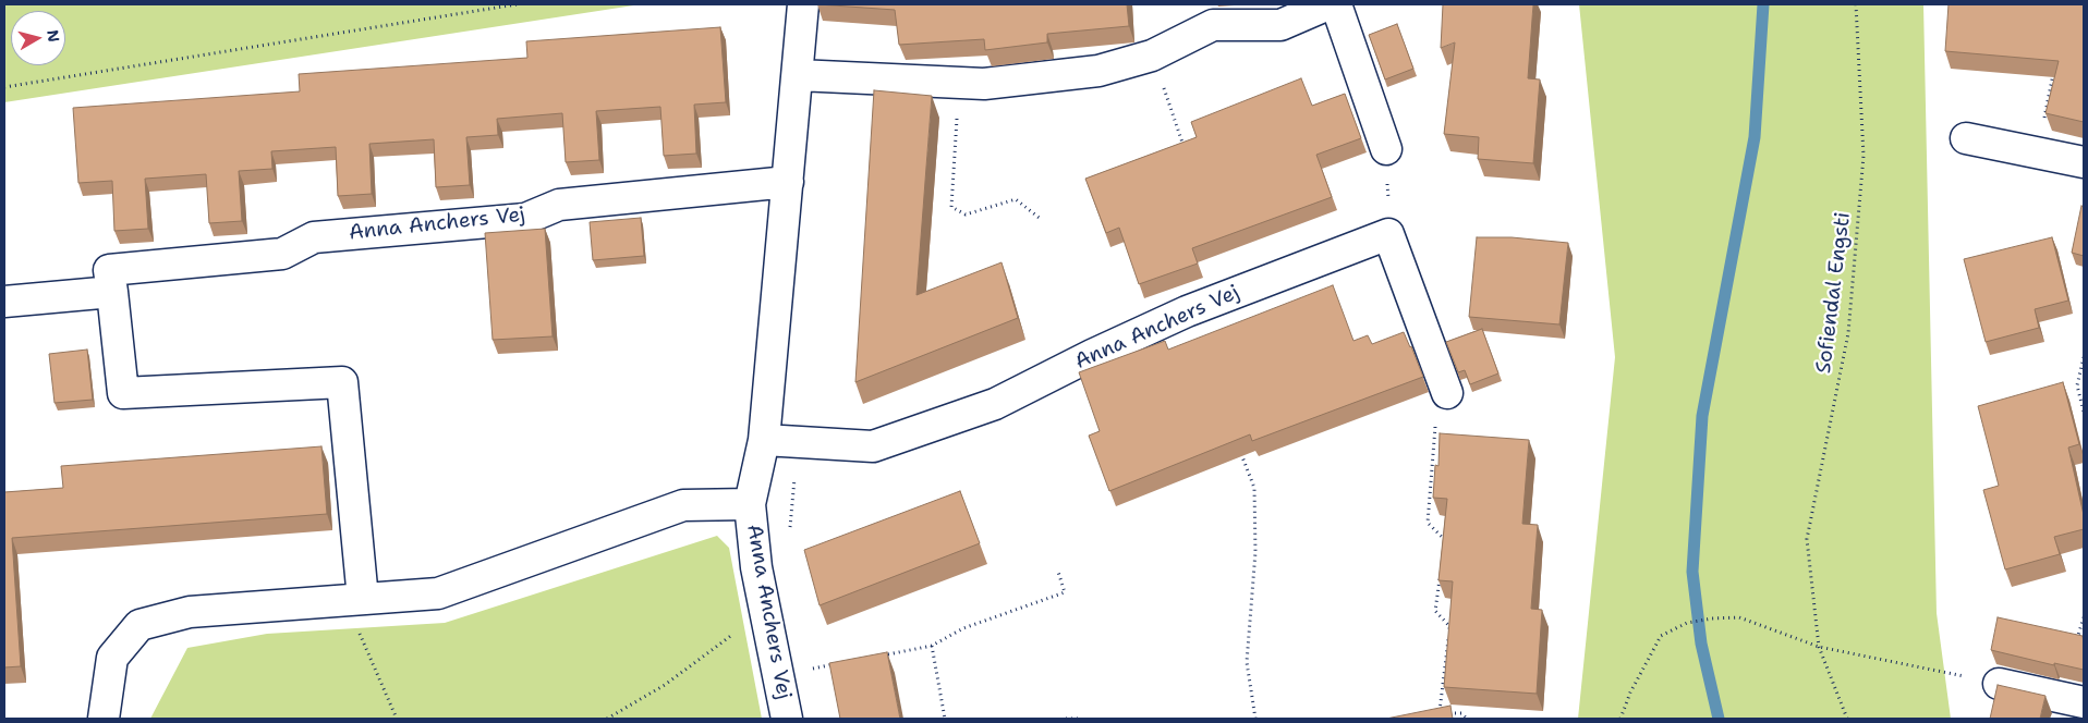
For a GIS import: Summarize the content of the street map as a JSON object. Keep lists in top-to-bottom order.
{
  "streets": {
    "street": ["Anna Anchers Vej"],
    "path": ["Sofiendal Engsti"]
  },
  "north": "right"
}
